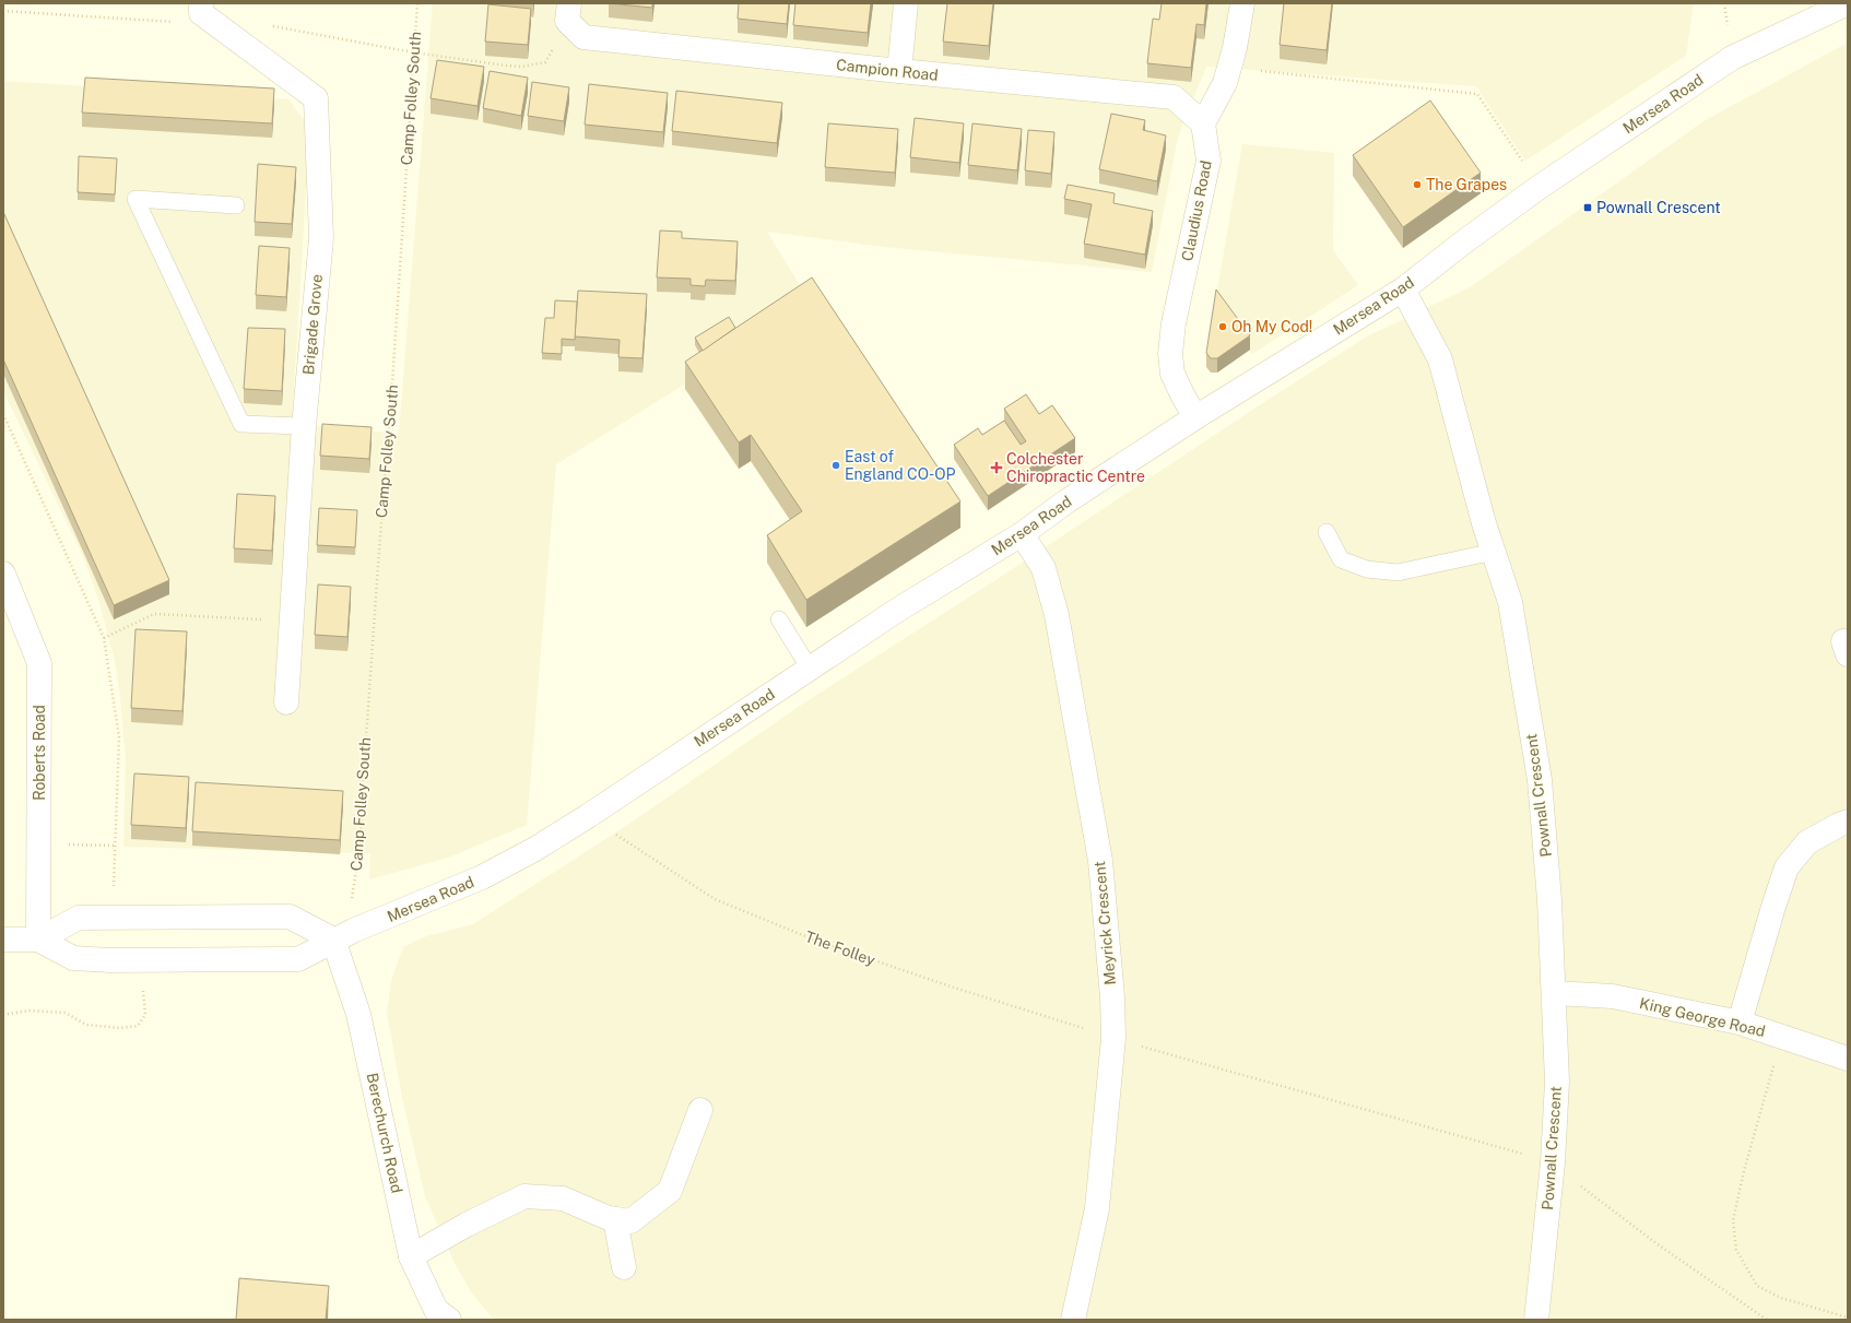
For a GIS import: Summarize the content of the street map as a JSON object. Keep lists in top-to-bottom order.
{
  "streets": {
    "street": [
      "Campion Road",
      "Mersea Road",
      "Claudius Road",
      "Brigade Grove",
      "Roberts Road",
      "Pownall Crescent",
      "Meyrick Crescent",
      "King George Road",
      "Berechurch Road"
    ],
    "path": ["Camp Folley South", "The Folley"]
  },
  "crossings": [
    ["Campion Road", "Claudius Road"],
    ["Mersea Road", "Claudius Road"],
    ["Mersea Road", "Roberts Road"],
    ["Mersea Road", "Pownall Crescent"],
    ["Mersea Road", "Meyrick Crescent"],
    ["Mersea Road", "The Folley"],
    ["Mersea Road", "Berechurch Road"],
    ["Pownall Crescent", "The Folley"],
    ["Pownall Crescent", "King George Road"],
    ["Meyrick Crescent", "The Folley"]
  ],
  "places": {
    "other": ["The Grapes", "Oh My Cod!", "East of England CO-OP"],
    "transit": ["Pownall Crescent"],
    "health": ["Colchester Chiropractic Centre"]
  }
}
